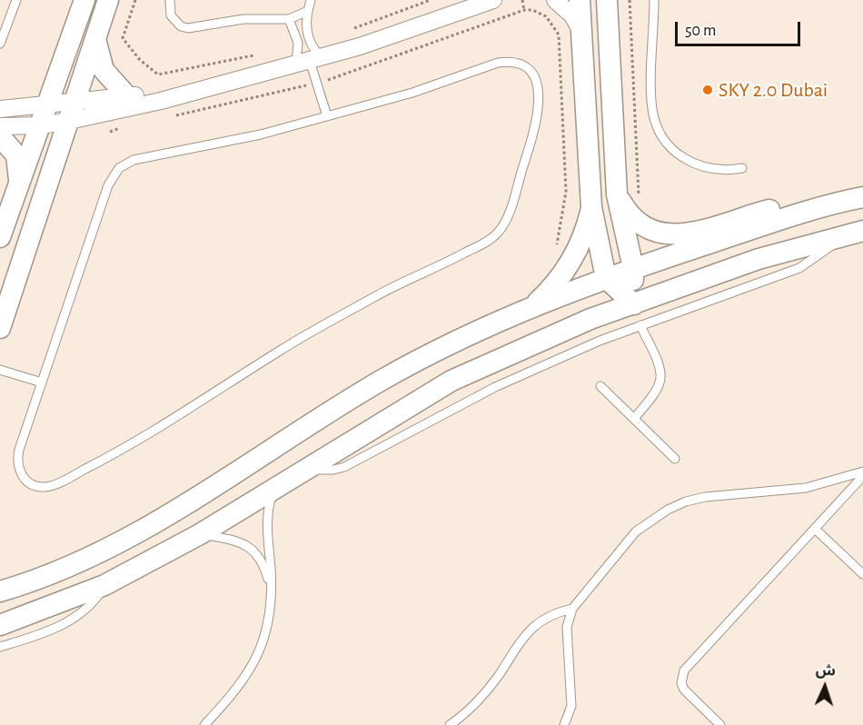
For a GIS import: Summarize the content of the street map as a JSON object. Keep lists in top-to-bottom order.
{
  "places": ["SKY 2.0 Dubai"],
  "scale_bar": "50 m",
  "north": "top"
}
